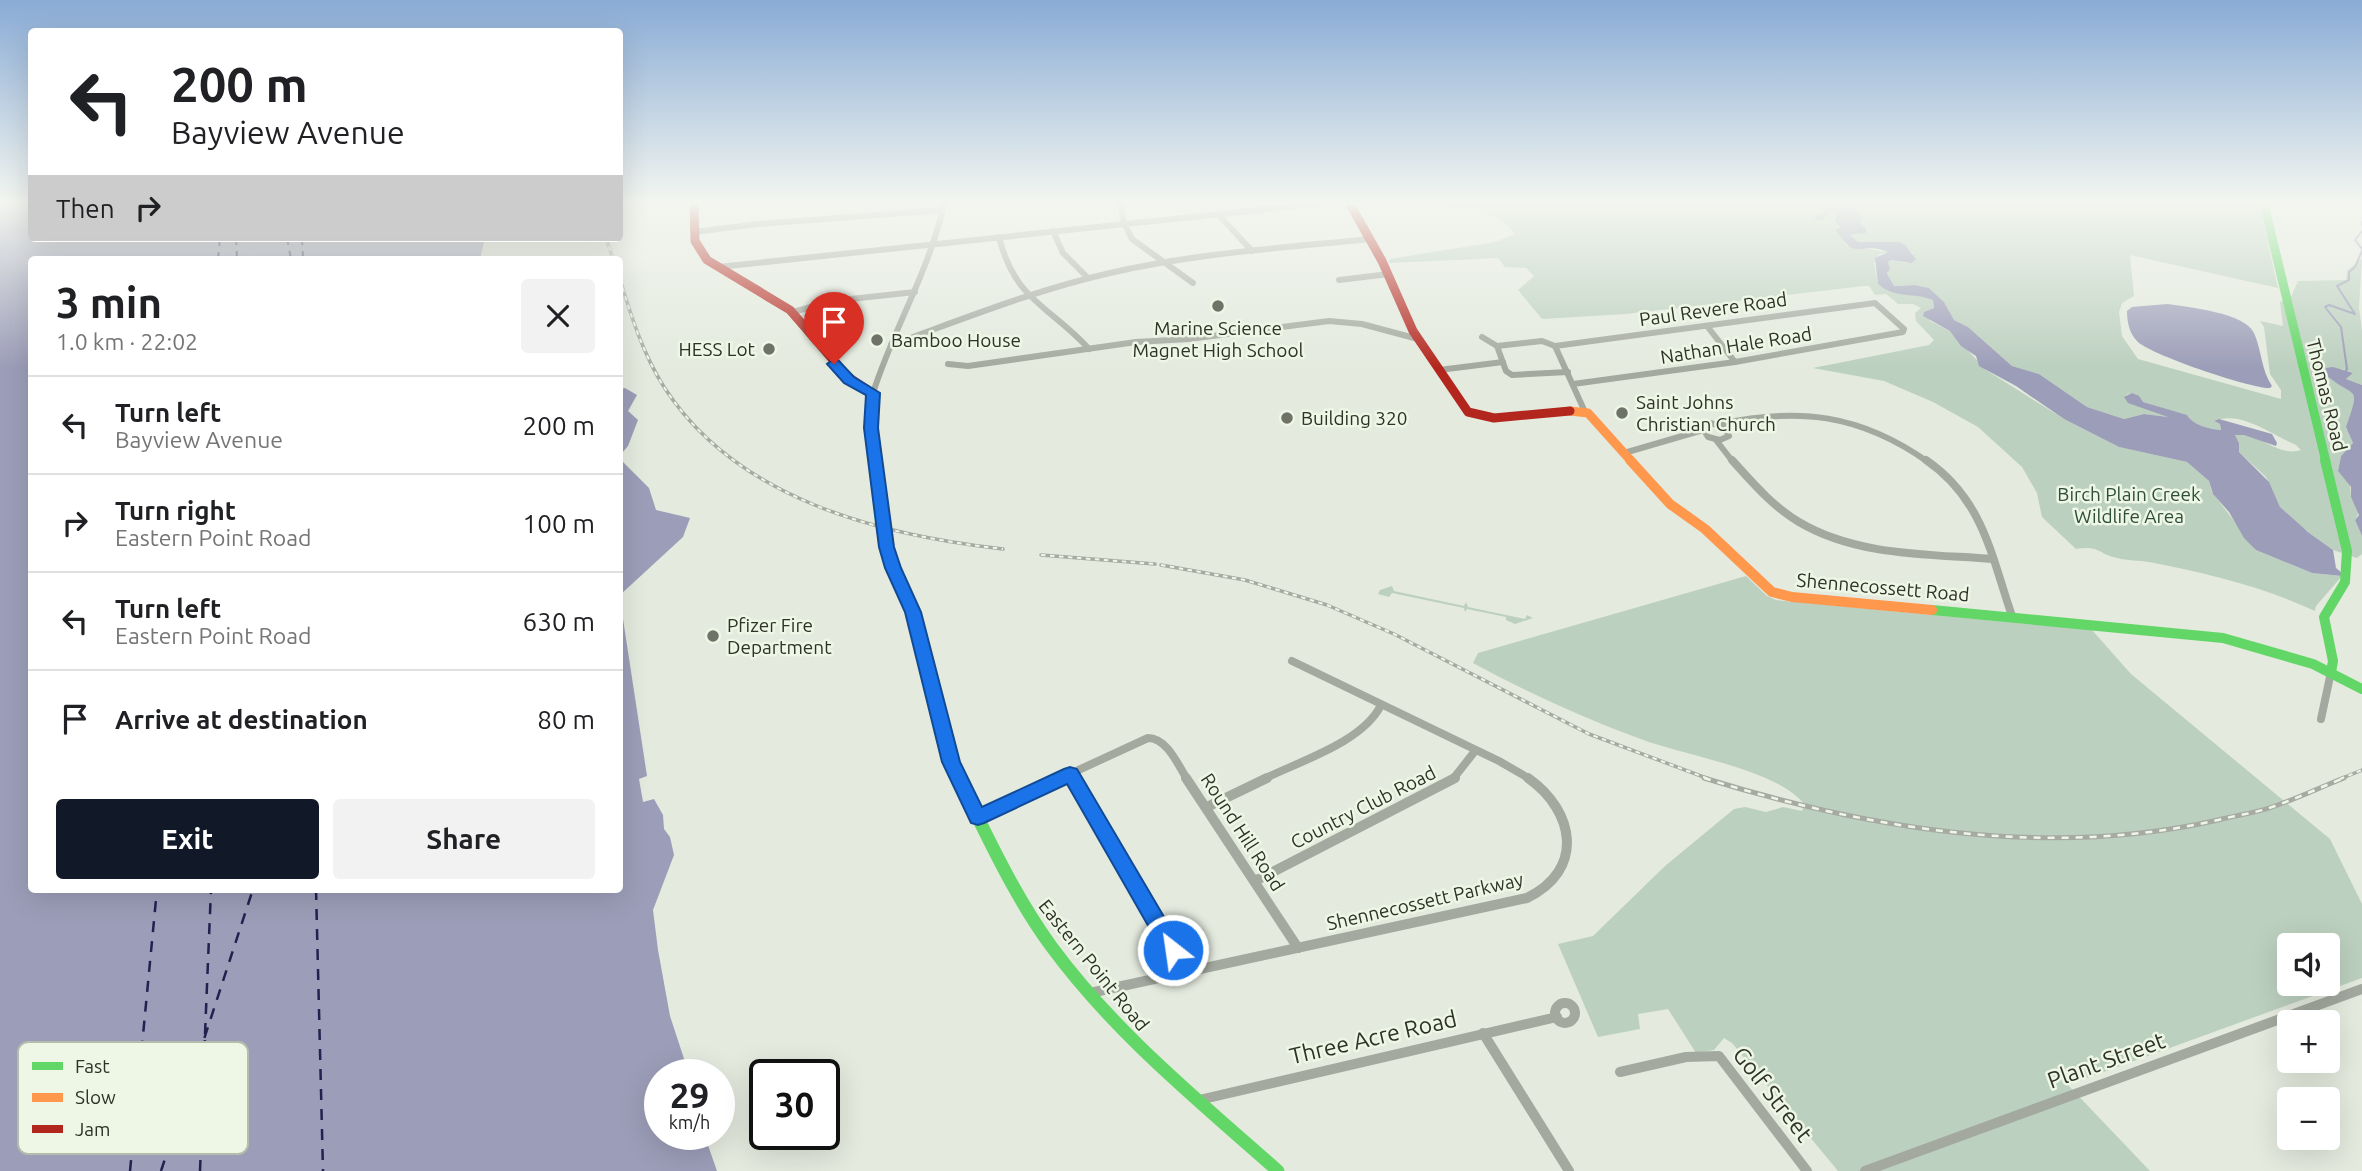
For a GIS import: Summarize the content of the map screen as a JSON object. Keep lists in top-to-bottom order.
{
  "streets": {
    "main road": ["Thomas Road", "Shennecossett Road", "Eastern Point Road"],
    "street": [
      "Paul Revere Road",
      "Nathan Hale Road",
      "Country Club Road",
      "Round Hill Road",
      "Shennecossett Parkway",
      "Three Acre Road",
      "Plant Street",
      "Golf Street"
    ]
  },
  "crossings": [
    ["Paul Revere Road", "Nathan Hale Road"],
    ["Thomas Road", "Shennecossett Road"],
    ["Country Club Road", "Round Hill Road"],
    ["Country Club Road", "Shennecossett Parkway"],
    ["Round Hill Road", "Shennecossett Parkway"],
    ["Shennecossett Parkway", "Eastern Point Road"],
    ["Eastern Point Road", "Three Acre Road"]
  ],
  "parks": ["Birch Plain Creek Wildlife Area"],
  "places": [
    "Marine Science Magnet High School",
    "Bamboo House",
    "HESS Lot",
    "Saint Johns Christian Church",
    "Building 320",
    "Pfizer Fire Department"
  ],
  "legend": ["Fast", "Slow", "Jam"],
  "page": {
    "turn": ["200 m", "Bayview Avenue"],
    "then": "Then",
    "heading": ["3 min", "1.0 km · 22:02"],
    "list": [
      {
        "name": "Turn left",
        "note": "Bayview Avenue",
        "value": "200 m"
      },
      {
        "name": "Turn right",
        "note": "Eastern Point Road",
        "value": "100 m"
      },
      {
        "name": "Turn left",
        "note": "Eastern Point Road",
        "value": "630 m"
      },
      {
        "name": "Arrive at destination",
        "value": "80 m"
      }
    ],
    "buttons": ["Exit", "Share"],
    "map_buttons": ["+", "−"],
    "speed": "29 km/h",
    "limit": "30"
  }
}
